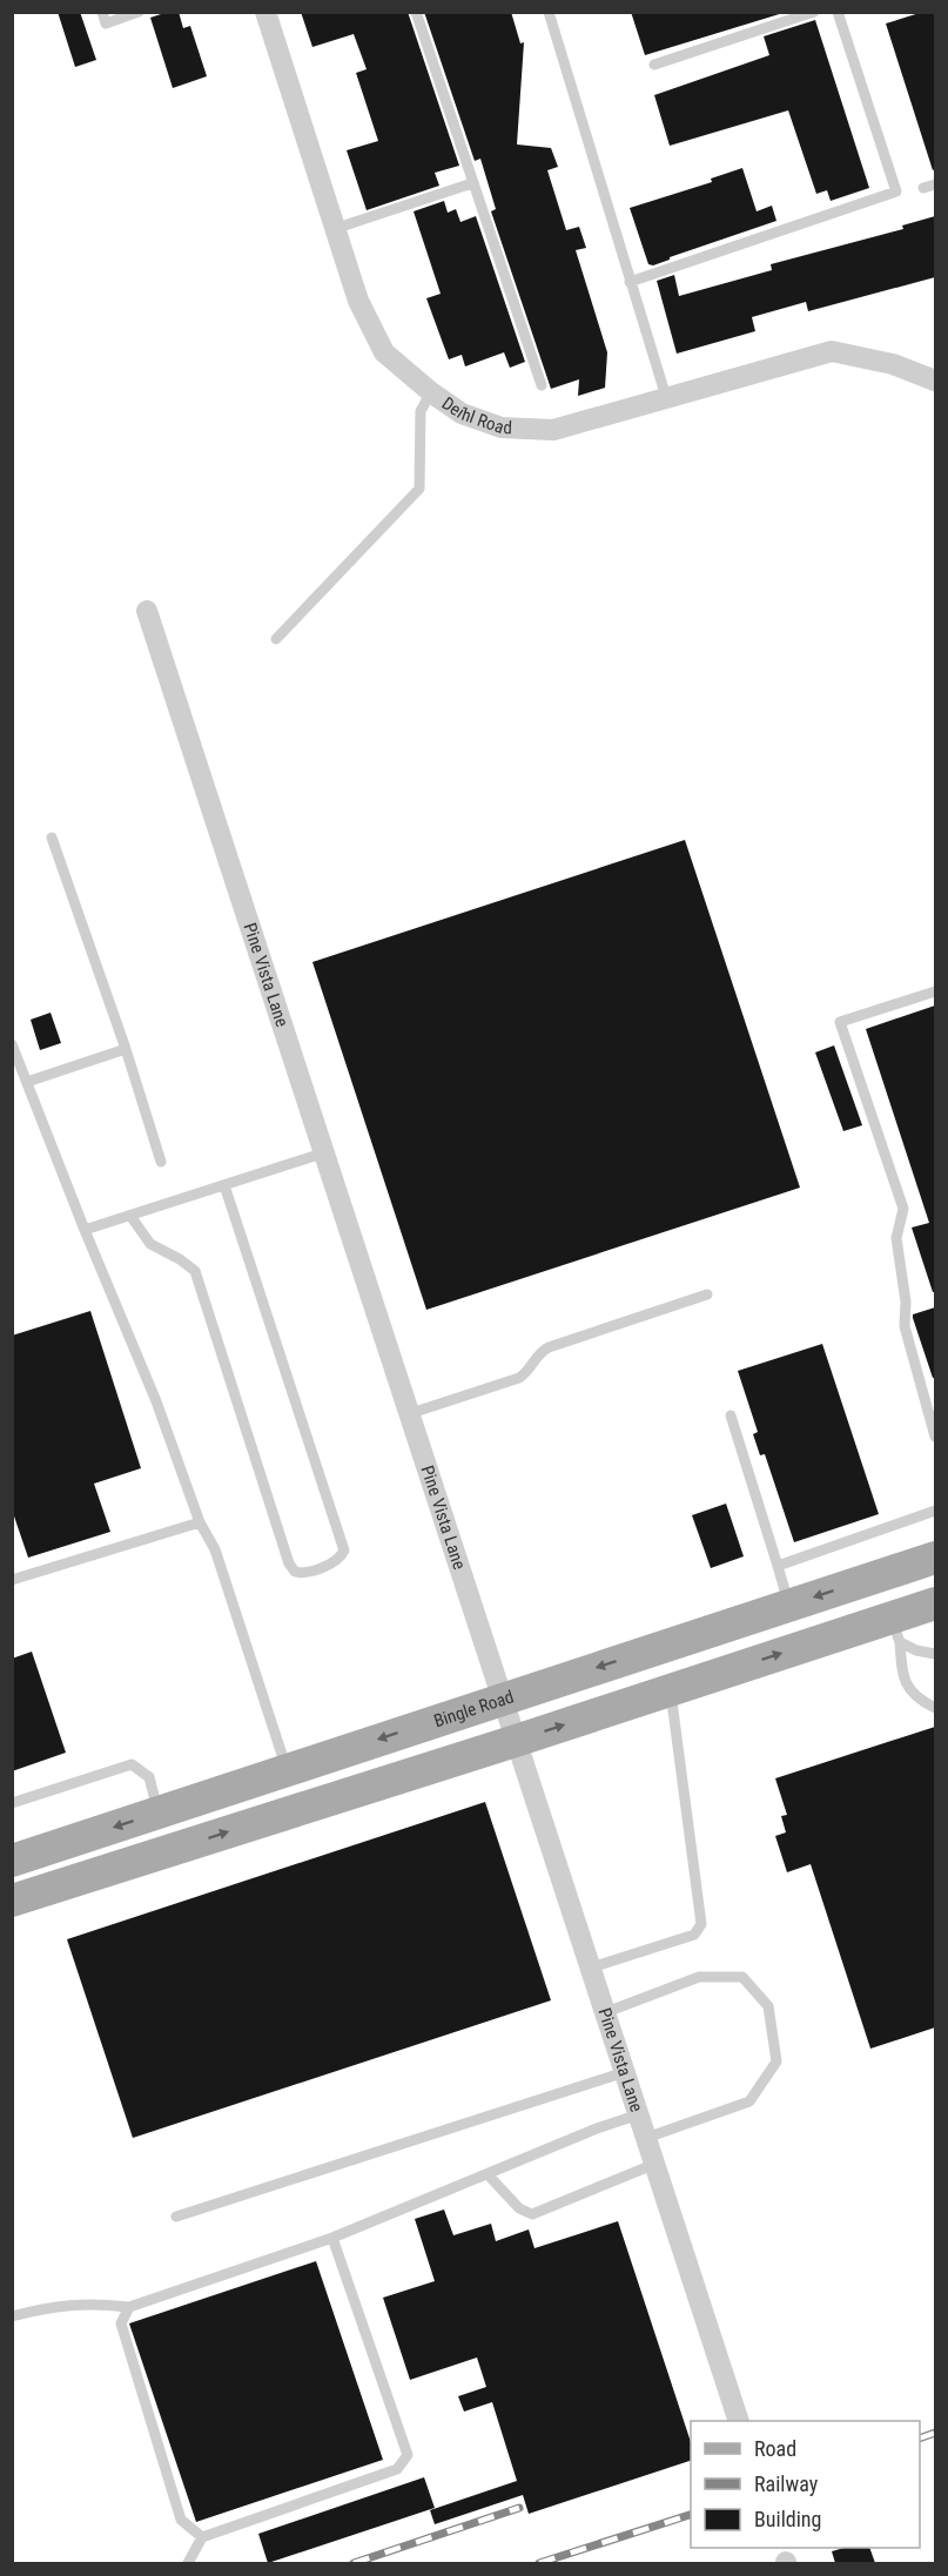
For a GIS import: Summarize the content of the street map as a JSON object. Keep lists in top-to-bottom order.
{
  "streets": {
    "main road": ["Bingle Road"],
    "street": ["Deihl Road", "Pine Vista Lane"]
  },
  "crossings": [
    ["Pine Vista Lane", "Bingle Road"]
  ],
  "legend": ["Road", "Railway", "Building"]
}
